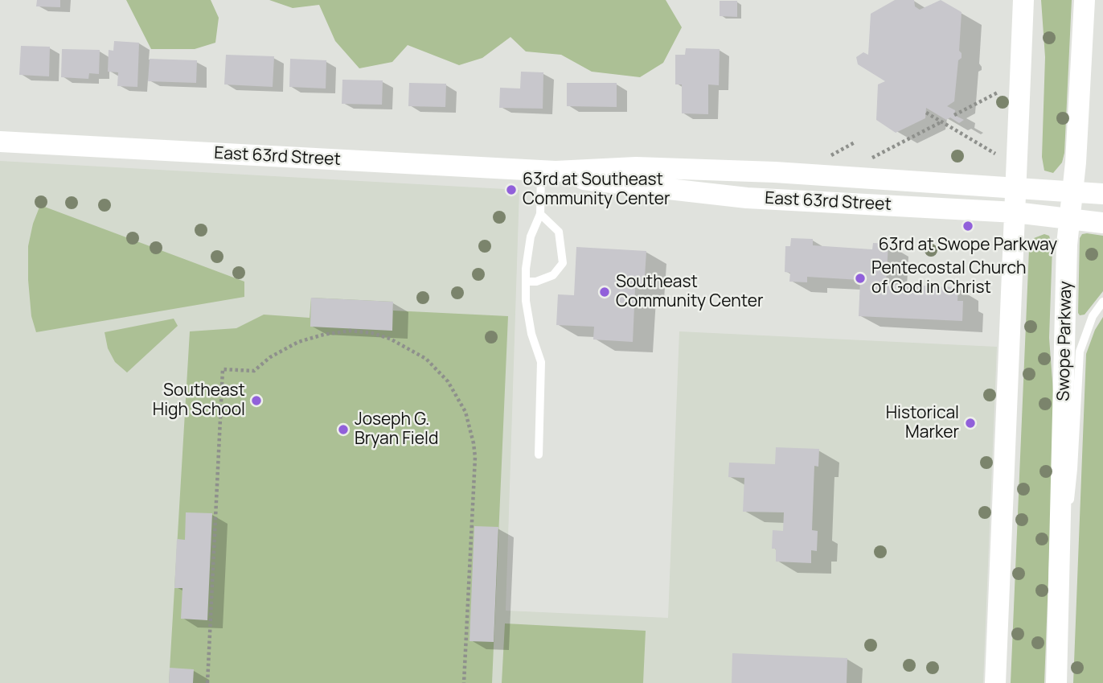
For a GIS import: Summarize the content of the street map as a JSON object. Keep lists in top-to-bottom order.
{
  "streets": {
    "main road": ["East 63rd Street", "Swope Parkway"]
  },
  "crossings": [
    ["East 63rd Street", "Swope Parkway"]
  ],
  "places": [
    "63rd at Southeast Community Center",
    "63rd at Swope Parkway",
    "Pentecostal Church of God in Christ",
    "Southeast Community Center",
    "Southeast High School",
    "Historical Marker",
    "Joseph G. Bryan Field"
  ]
}
